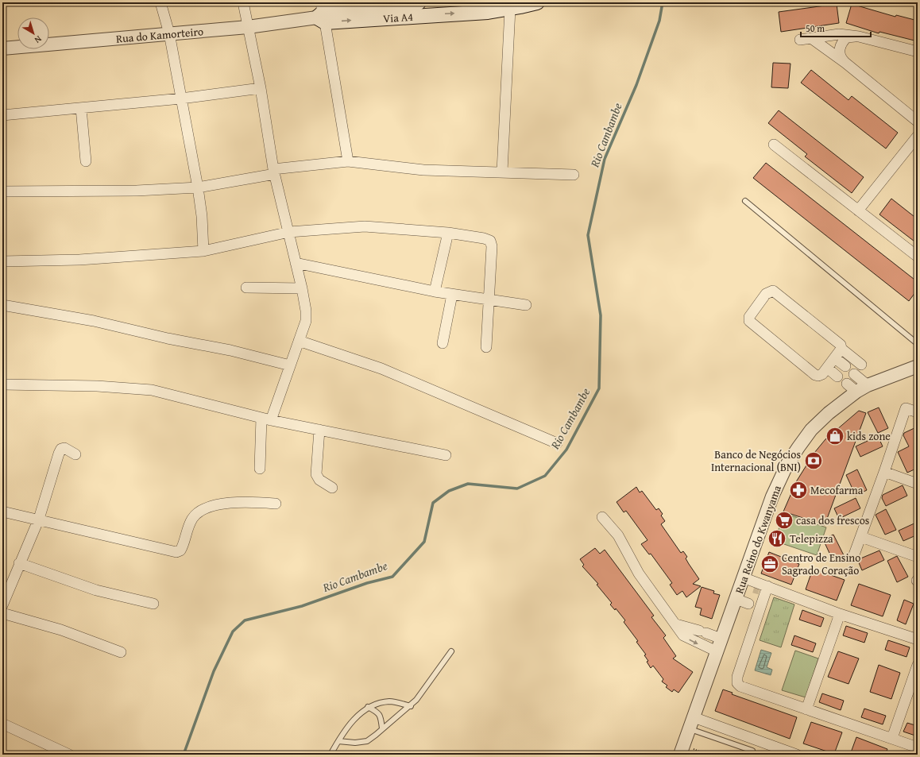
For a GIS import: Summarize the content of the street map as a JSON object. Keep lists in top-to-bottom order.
{
  "streets": {
    "main road": ["Via A4"],
    "street": ["Rua do Kamorteiro", "Rua Reino do Kwanyama"]
  },
  "crossings": [
    ["Via A4", "Rua do Kamorteiro"]
  ],
  "water": ["Rio Cambambe"],
  "places": {
    "shop": ["kids zone"],
    "bank": ["Banco de Negócios Internacional (BNI)"],
    "pharmacy": ["Mecofarma"],
    "supermarket": ["casa dos frescos"],
    "restaurant": ["Telepizza"],
    "office": ["Centro de Ensino Sagrado Coração"]
  },
  "scale_bar": "50 m",
  "north": "bottom right"
}
